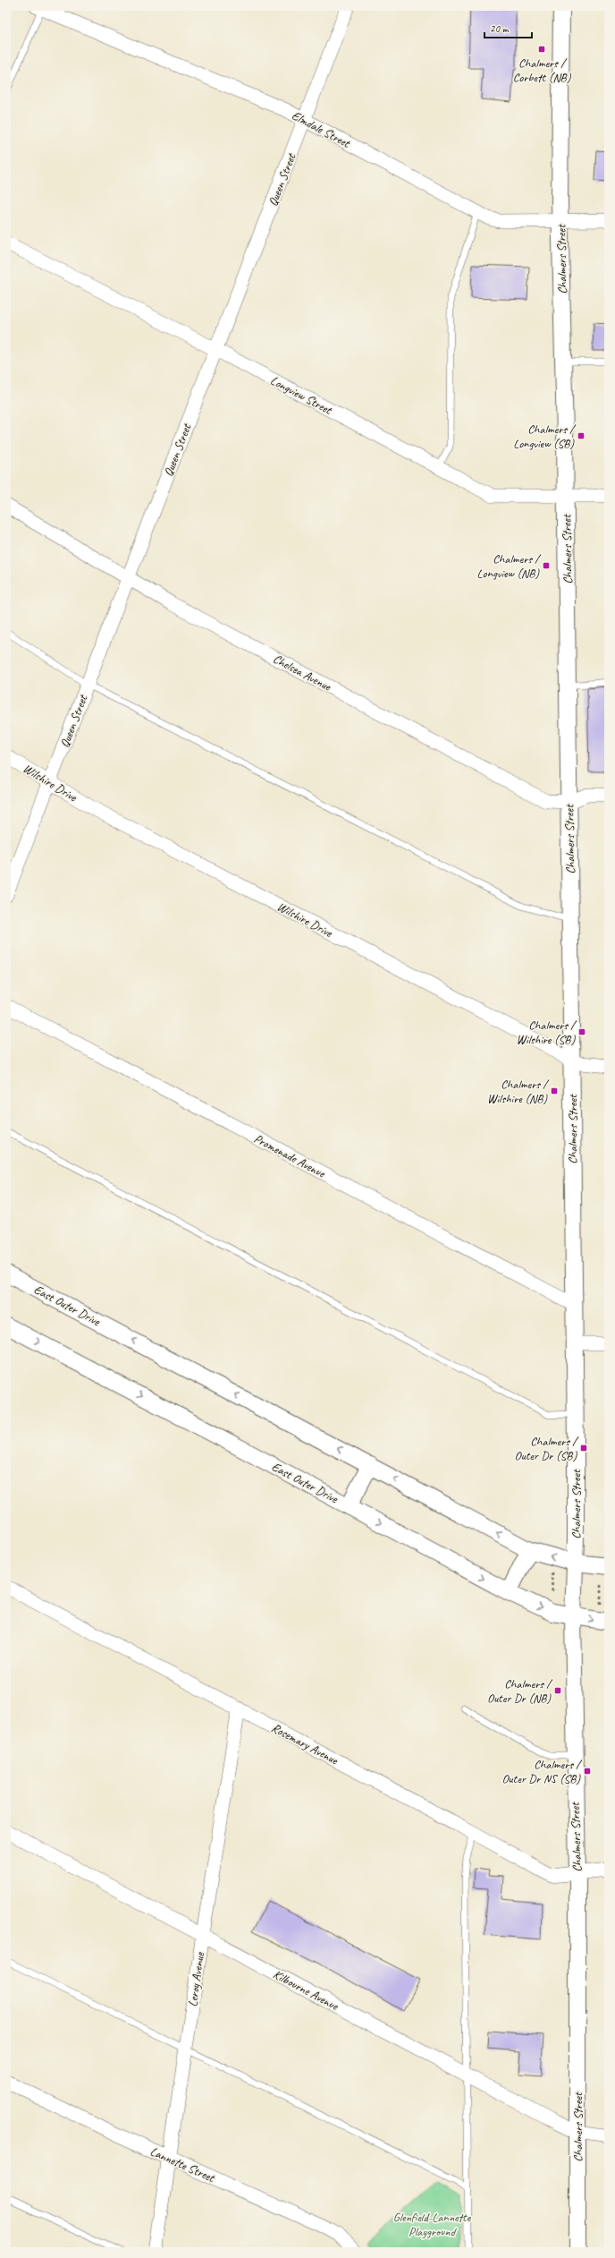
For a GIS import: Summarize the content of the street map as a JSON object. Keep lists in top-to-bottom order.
{
  "streets": {
    "street": [
      "Elmdale Street",
      "Queen Street",
      "Chalmers Street",
      "Longview Street",
      "Chelsea Avenue",
      "Wilshire Drive",
      "Promenade Avenue",
      "East Outer Drive",
      "Rosemary Avenue",
      "Leroy Avenue",
      "Kilbourne Avenue",
      "Lannette Street"
    ]
  },
  "crossings": [
    ["Elmdale Street", "Queen Street"],
    ["Elmdale Street", "Chalmers Street"],
    ["Queen Street", "Longview Street"],
    ["Queen Street", "Chelsea Avenue"],
    ["Queen Street", "Wilshire Drive"],
    ["Chalmers Street", "Longview Street"],
    ["Chalmers Street", "Chelsea Avenue"],
    ["Chalmers Street", "Wilshire Drive"],
    ["Chalmers Street", "Promenade Avenue"],
    ["Chalmers Street", "East Outer Drive"],
    ["Chalmers Street", "Rosemary Avenue"],
    ["Chalmers Street", "Kilbourne Avenue"],
    ["Rosemary Avenue", "Leroy Avenue"],
    ["Leroy Avenue", "Kilbourne Avenue"],
    ["Leroy Avenue", "Lannette Street"]
  ],
  "parks": ["Glenfield-Lannette Playground"],
  "places": {
    "transit": [
      "Chalmers / Corbett (NB)",
      "Chalmers / Longview (SB)",
      "Chalmers / Longview (NB)",
      "Chalmers / Wilshire (SB)",
      "Chalmers / Wilshire (NB)",
      "Chalmers / Outer Dr (SB)",
      "Chalmers / Outer Dr (NB)",
      "Chalmers / Outer Dr NS (SB)"
    ]
  },
  "scale_bar": "20 m"
}
